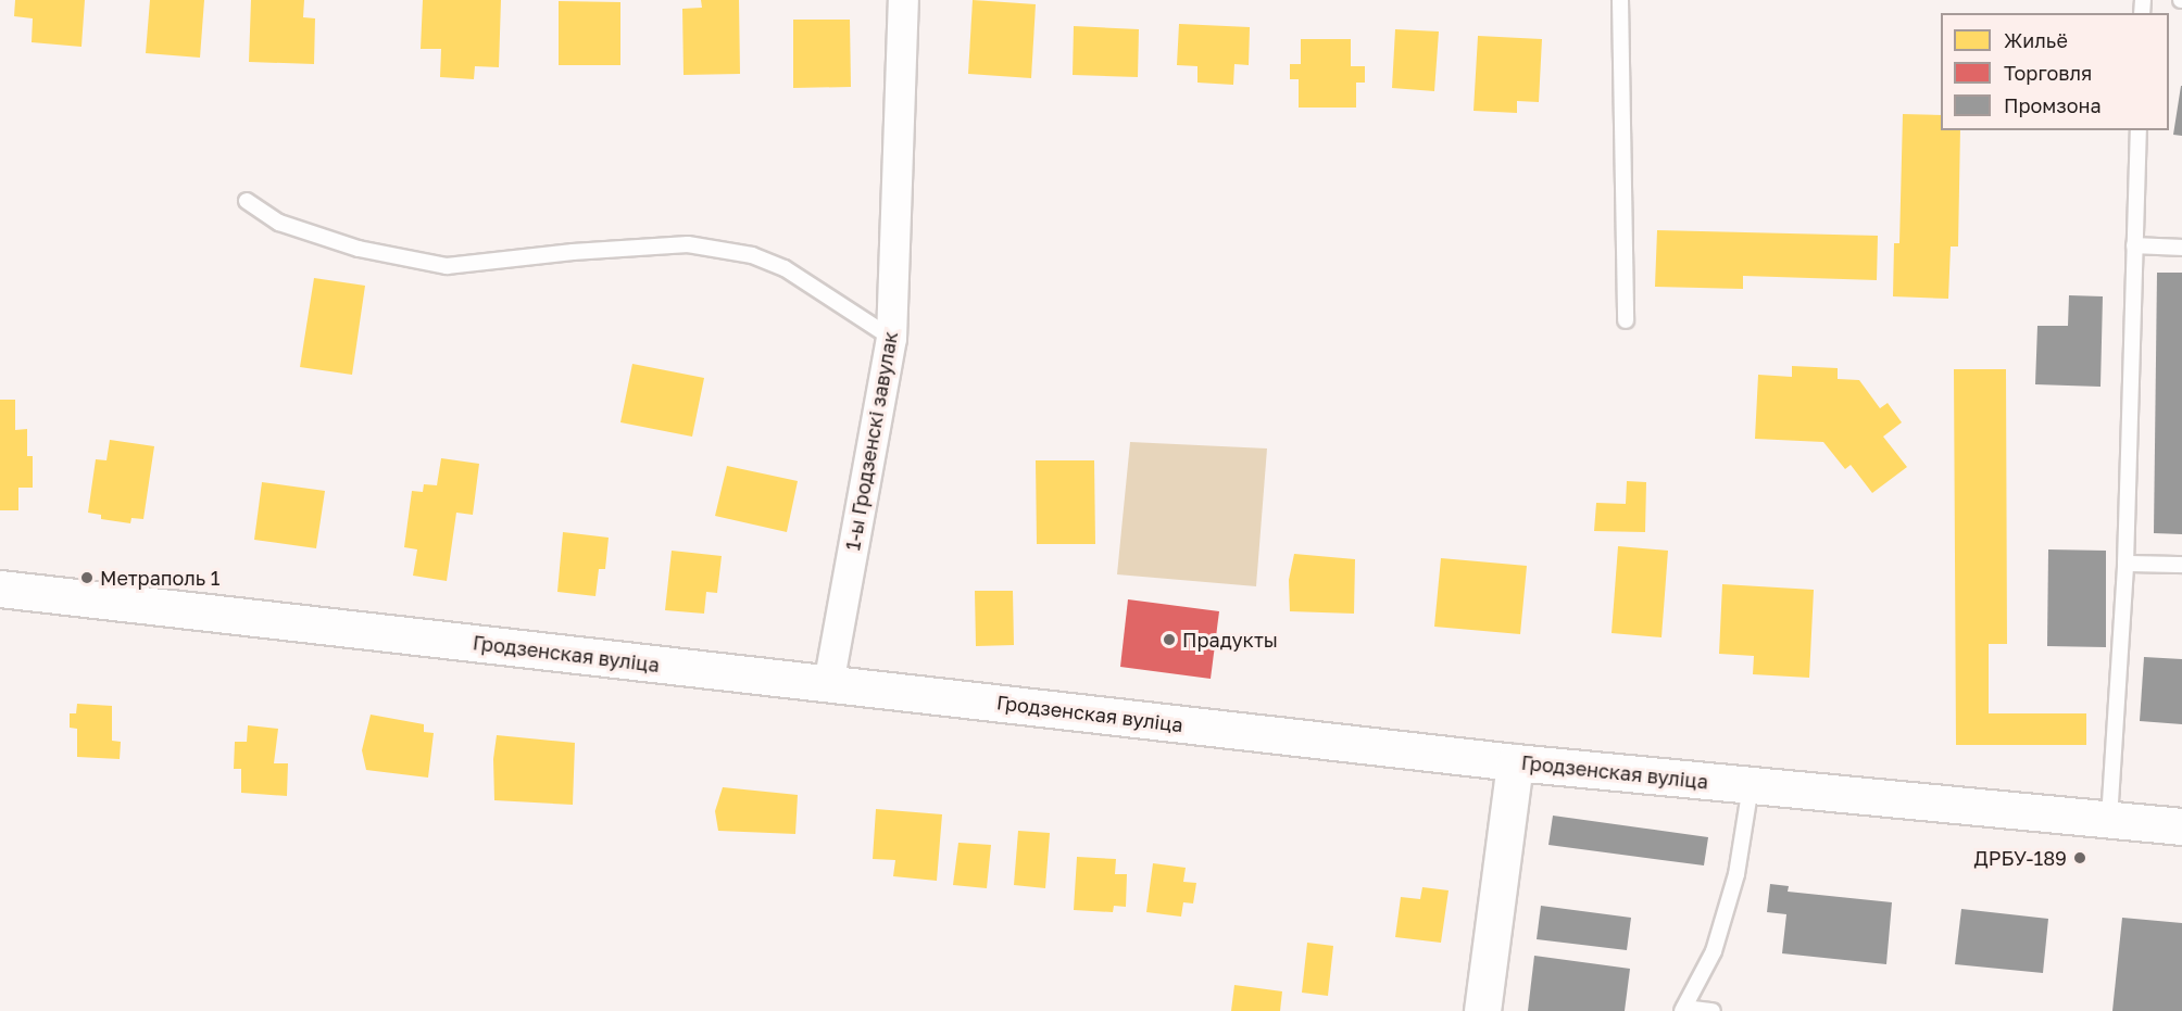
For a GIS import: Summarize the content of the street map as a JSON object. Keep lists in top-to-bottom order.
{
  "streets": {
    "street": ["1-ы Гродзенскі завулак", "Гродзенская вуліца"]
  },
  "crossings": [
    ["1-ы Гродзенскі завулак", "Гродзенская вуліца"]
  ],
  "places": ["Метраполь 1", "Прадукты", "ДРБУ-189"],
  "legend": ["Жильё", "Торговля", "Промзона"]
}
